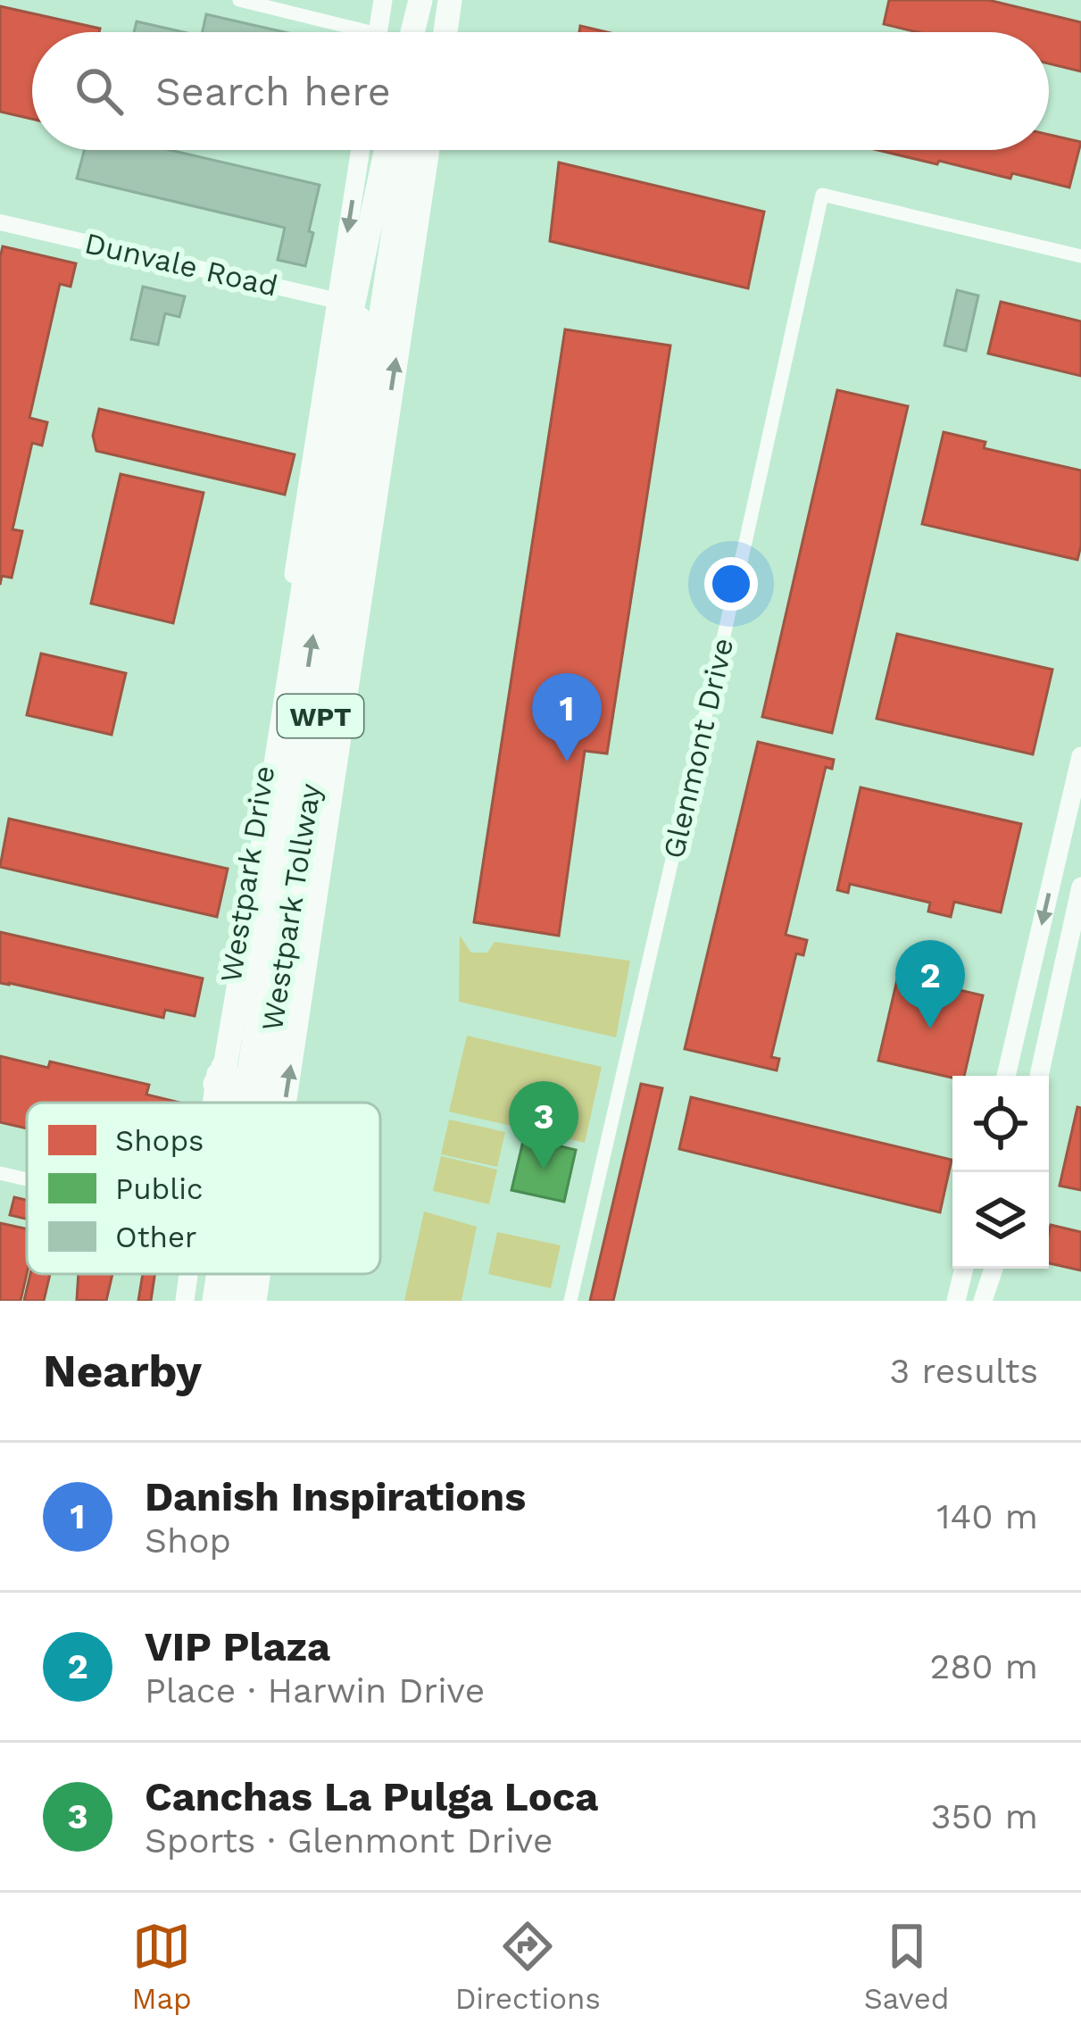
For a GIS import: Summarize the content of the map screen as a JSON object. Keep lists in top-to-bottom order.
{
  "streets": {
    "highway": ["WPT", "Westpark Tollway"],
    "main road": ["Westpark Drive"],
    "street": ["Dunvale Road", "Glenmont Drive"]
  },
  "crossings": [
    ["Dunvale Road", "Westpark Drive"]
  ],
  "legend": ["Shops", "Public", "Other"],
  "page": {
    "search": "Search here",
    "pins": ["1", "2", "3"],
    "heading": ["Nearby", "3 results"],
    "list": [
      {
        "mark": "1",
        "name": "Danish Inspirations",
        "note": "Shop",
        "value": "140 m"
      },
      {
        "mark": "2",
        "name": "VIP Plaza",
        "note": "Place · Harwin Drive",
        "value": "280 m"
      },
      {
        "mark": "3",
        "name": "Canchas La Pulga Loca",
        "note": "Sports · Glenmont Drive",
        "value": "350 m"
      }
    ],
    "nav": ["Map", "Directions", "Saved"]
  }
}
